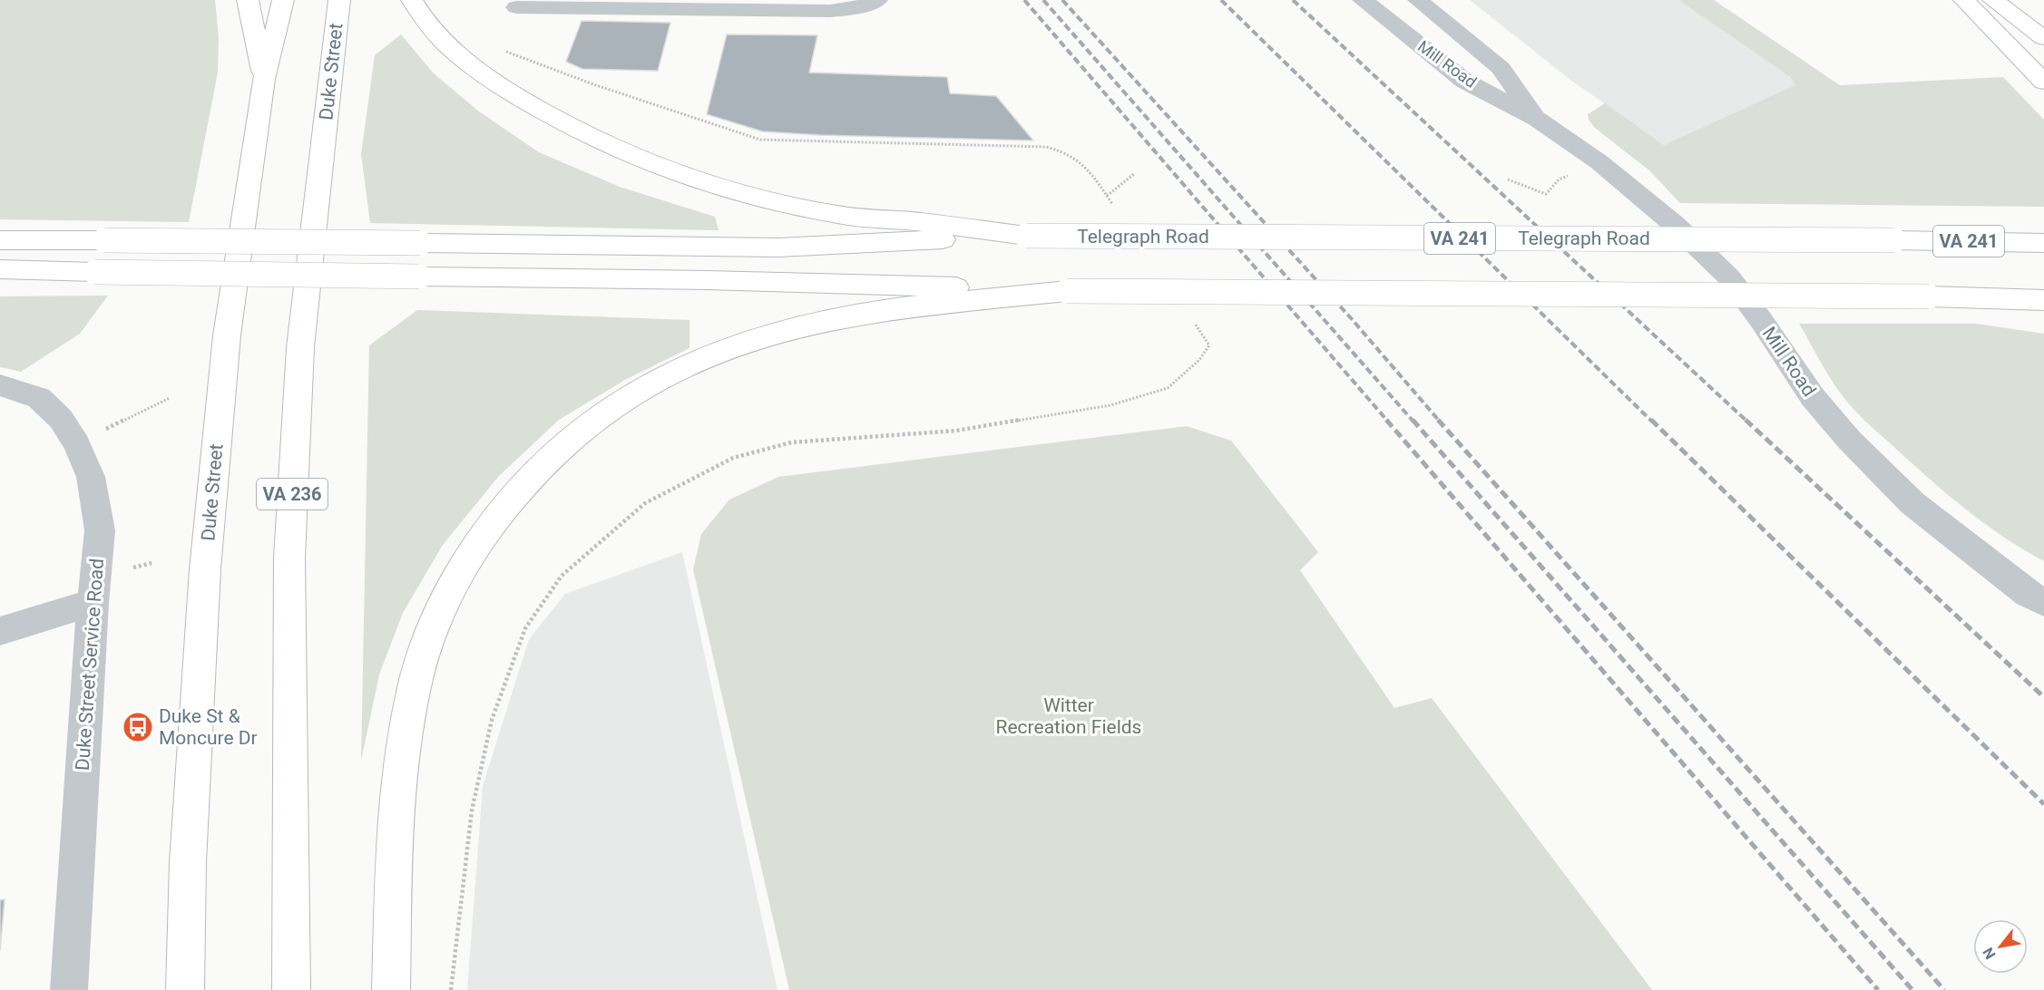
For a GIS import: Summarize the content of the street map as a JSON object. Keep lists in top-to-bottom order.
{
  "streets": {
    "main road": [
      "Duke Street",
      "Telegraph Road",
      "VA 241",
      "VA 236"
    ],
    "street": ["Mill Road", "Duke Street Service Road"]
  },
  "parks": ["Witter Recreation Fields"],
  "places": {
    "bus stop": ["Duke St & Moncure Dr"]
  },
  "north": "bottom left"
}
